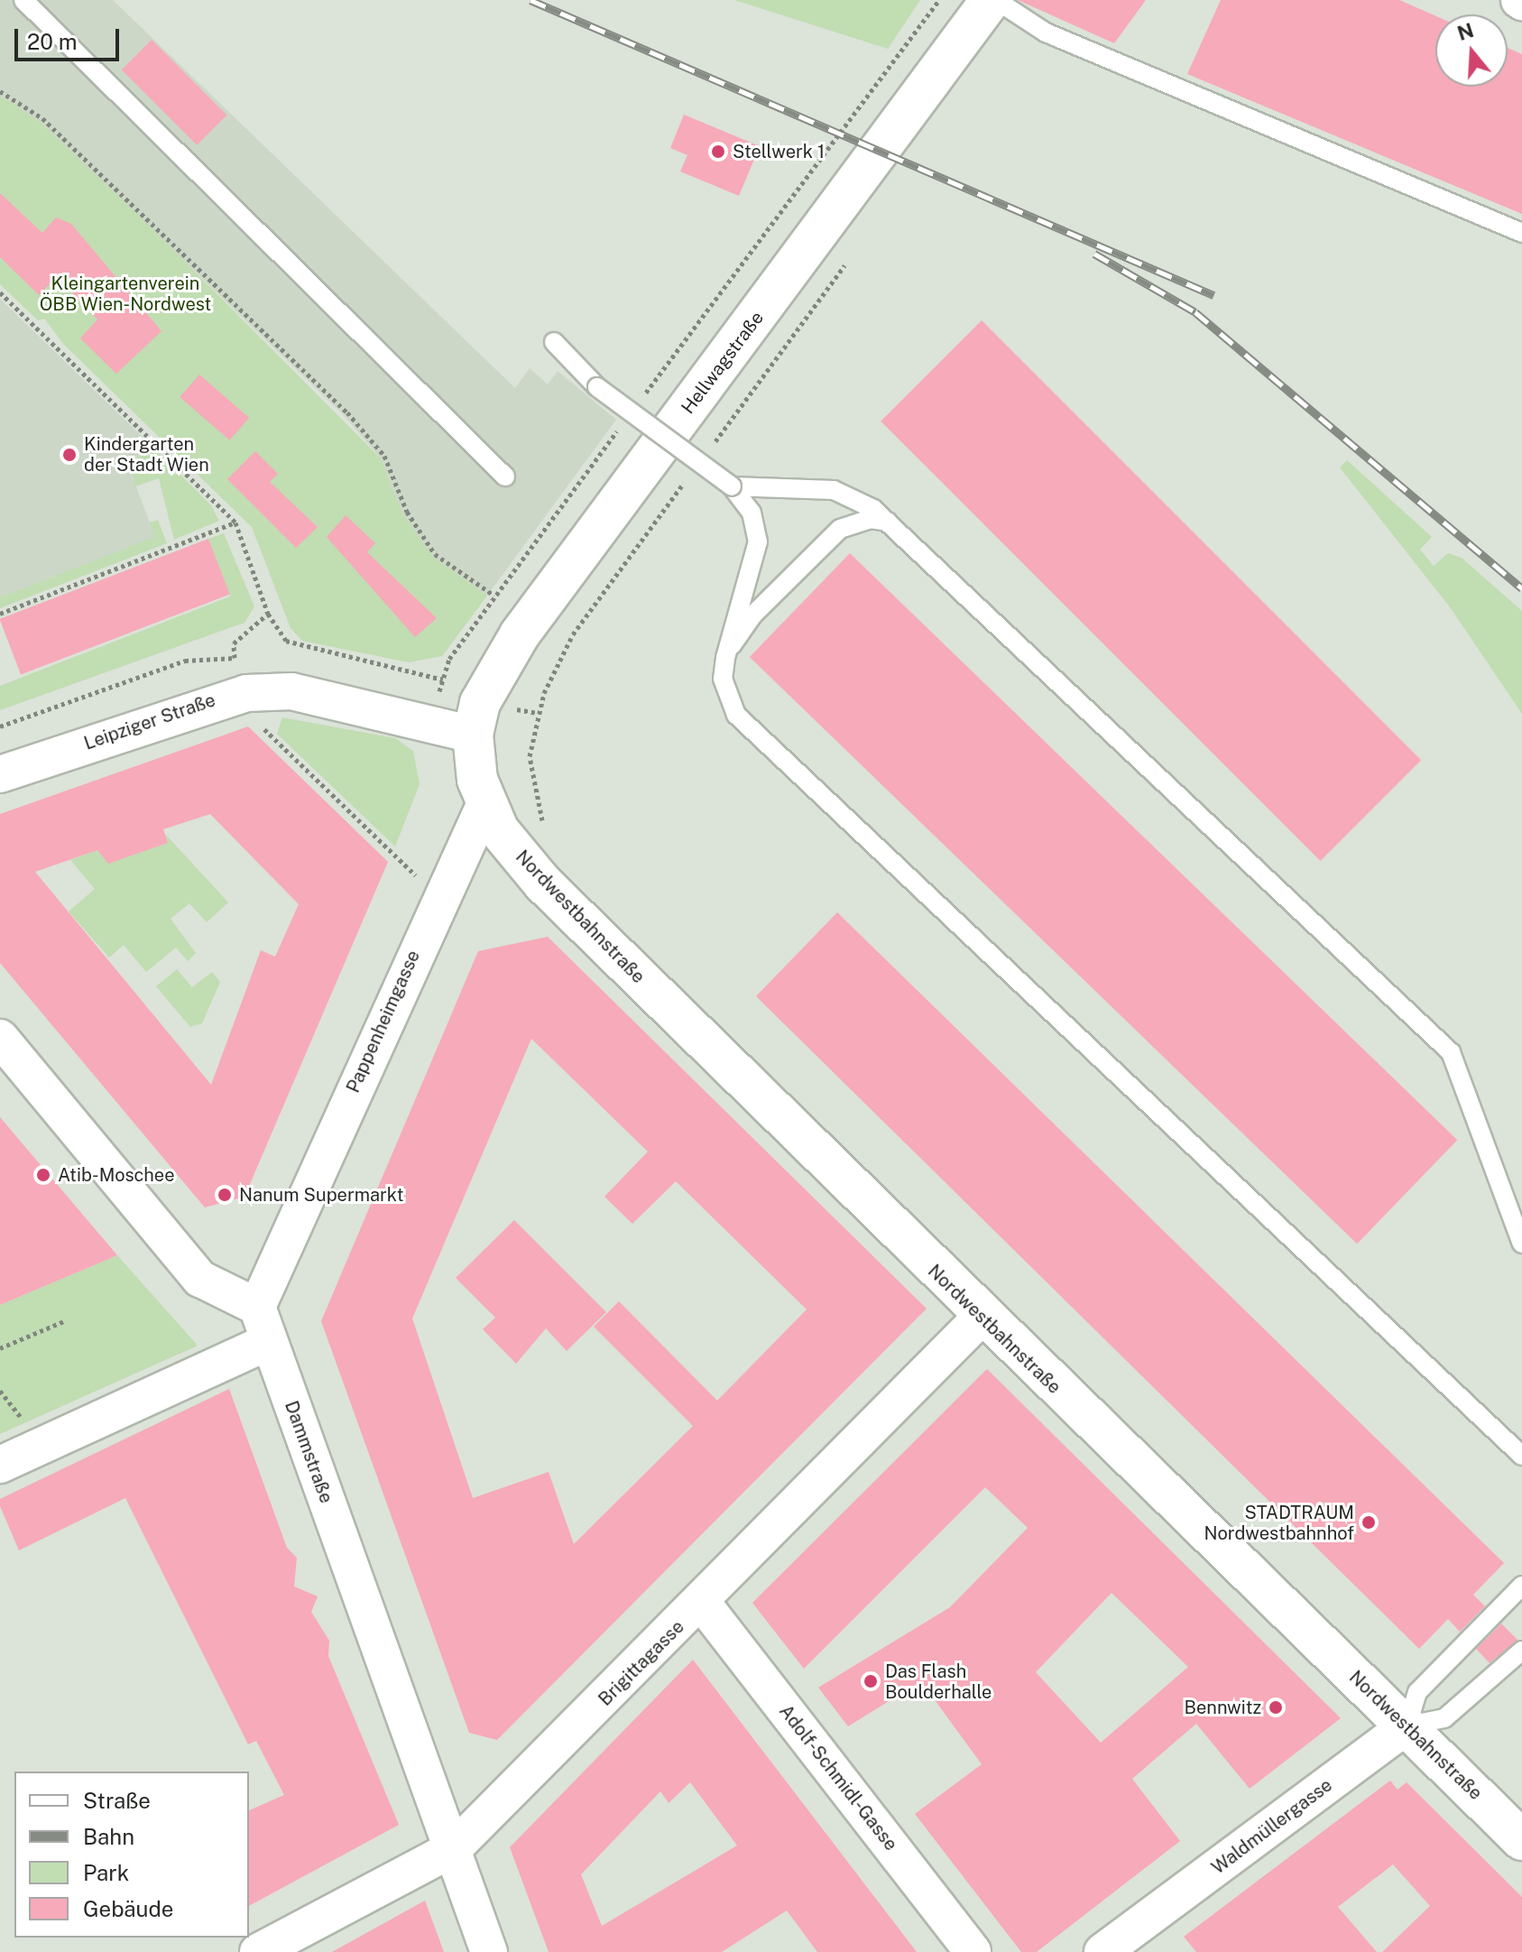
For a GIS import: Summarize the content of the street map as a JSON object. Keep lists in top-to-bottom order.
{
  "streets": {
    "street": [
      "Hellwagstraße",
      "Leipziger Straße",
      "Nordwestbahnstraße",
      "Pappenheimgasse",
      "Dammstraße",
      "Brigittagasse",
      "Adolf-Schmidl-Gasse",
      "Waldmüllergasse"
    ]
  },
  "crossings": [
    ["Hellwagstraße", "Leipziger Straße"],
    ["Nordwestbahnstraße", "Pappenheimgasse"],
    ["Nordwestbahnstraße", "Brigittagasse"],
    ["Nordwestbahnstraße", "Waldmüllergasse"],
    ["Pappenheimgasse", "Dammstraße"],
    ["Dammstraße", "Brigittagasse"],
    ["Brigittagasse", "Adolf-Schmidl-Gasse"]
  ],
  "parks": ["Kleingartenverein ÖBB Wien-Nordwest"],
  "places": [
    "Stellwerk 1",
    "Kindergarten der Stadt Wien",
    "Atib-Moschee",
    "Nanum Supermarkt",
    "STADTRAUM Nordwestbahnhof",
    "Das Flash Boulderhalle",
    "Bennwitz"
  ],
  "legend": [
    "Straße",
    "Bahn",
    "Park",
    "Gebäude"
  ],
  "scale_bar": "20 m",
  "north": "top"
}
